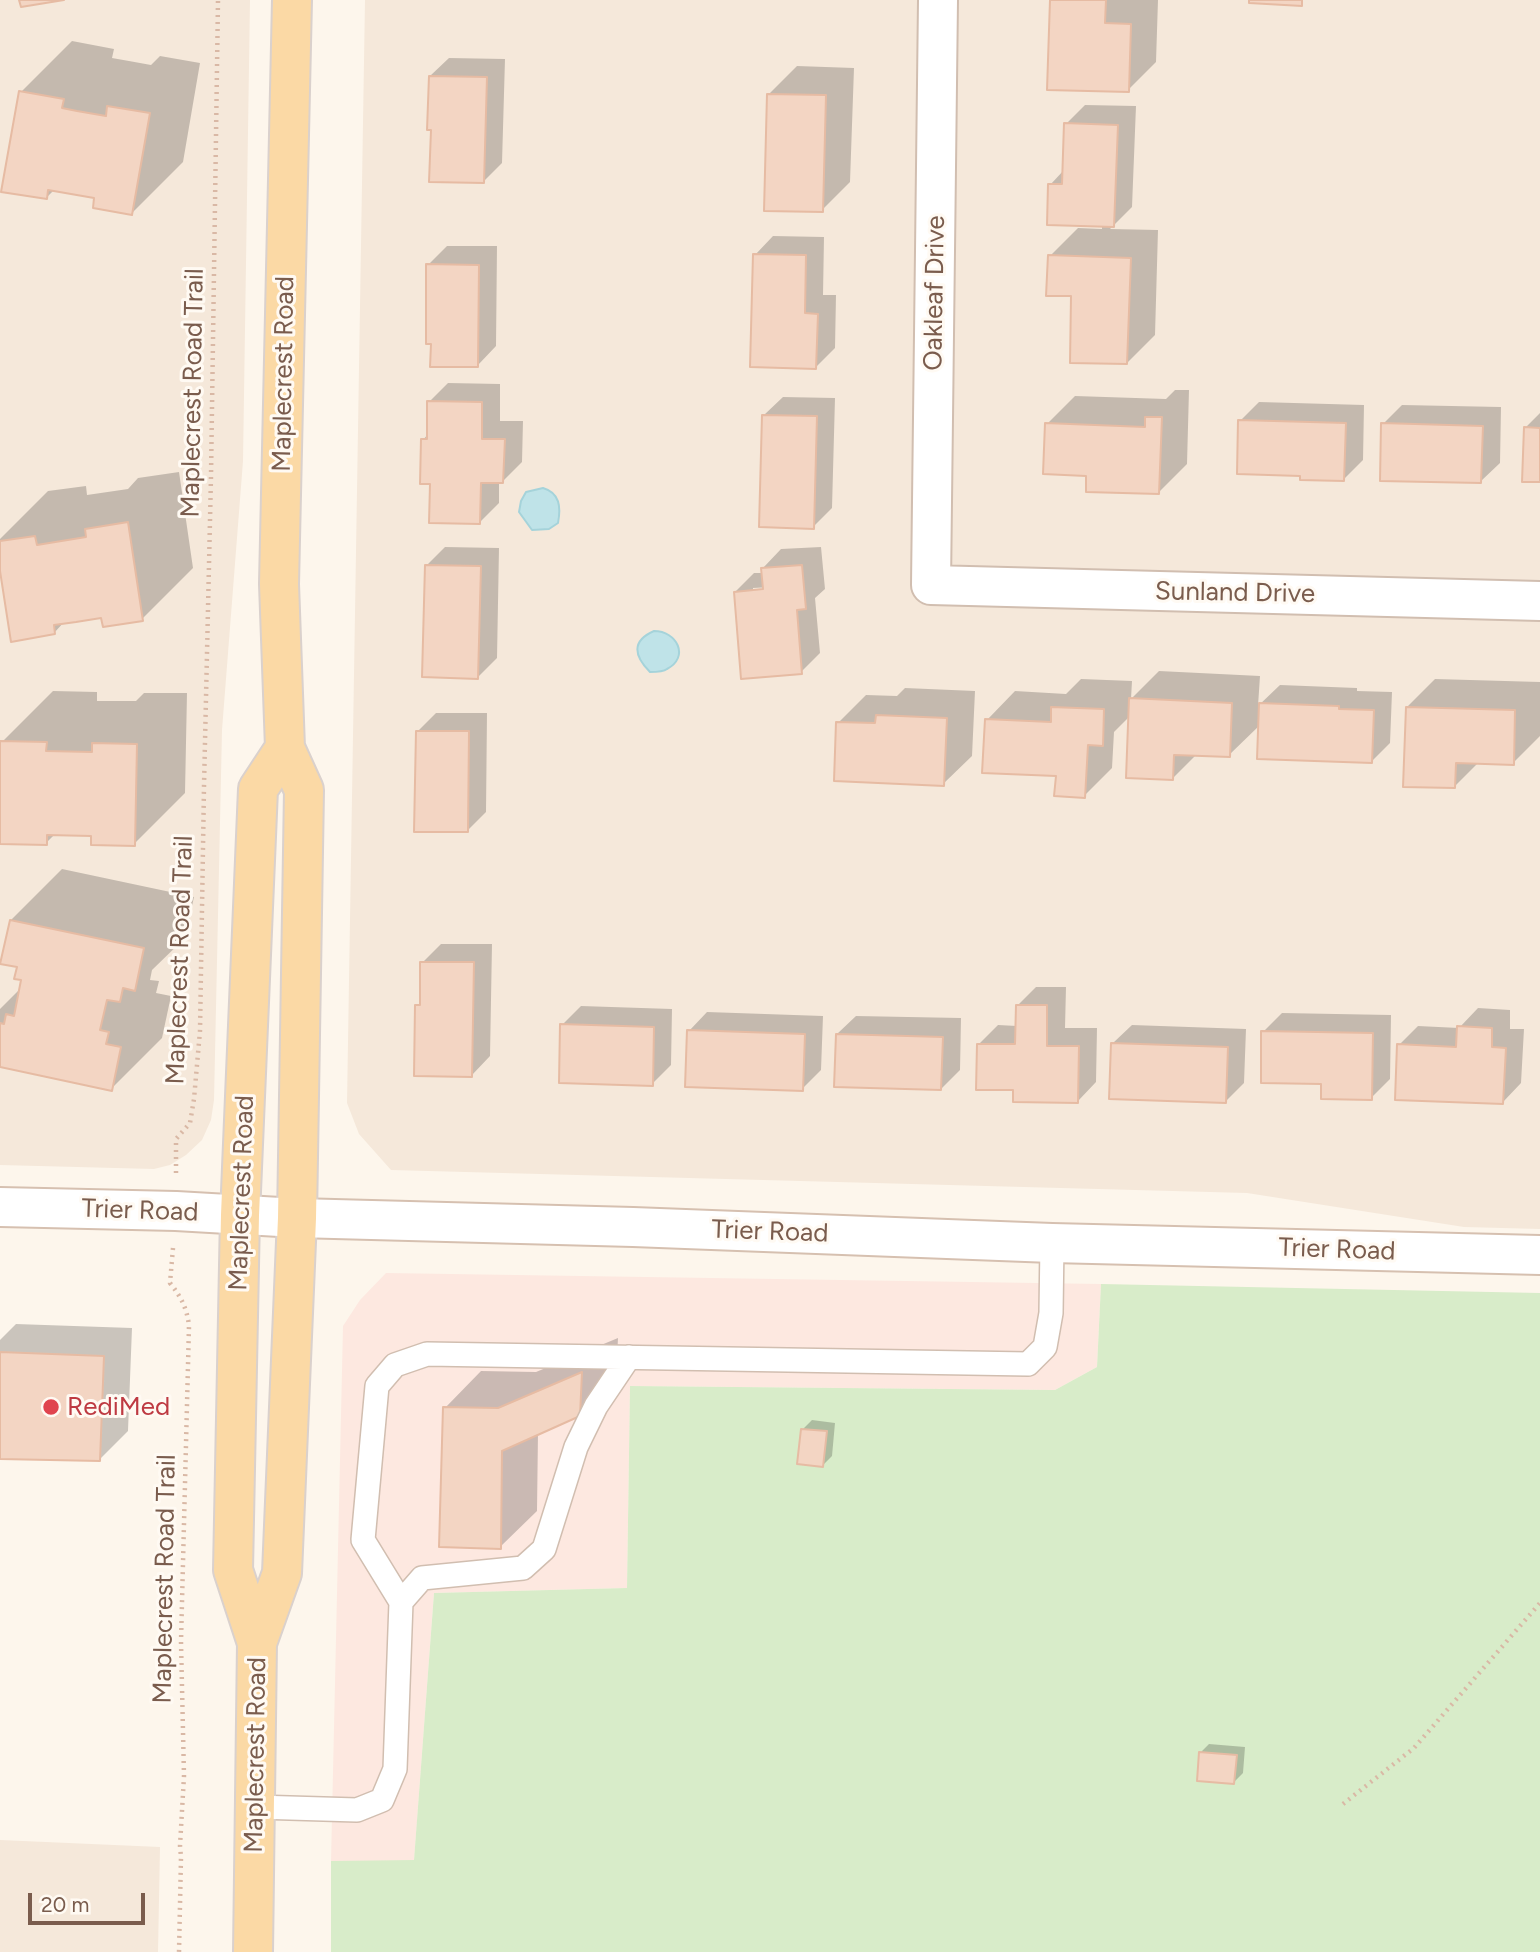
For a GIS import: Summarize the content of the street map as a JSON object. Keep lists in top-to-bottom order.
{
  "streets": {
    "main road": ["Maplecrest Road"],
    "street": ["Oakleaf Drive", "Sunland Drive", "Trier Road"],
    "path": ["Maplecrest Road Trail"]
  },
  "crossings": [
    ["Oakleaf Drive", "Sunland Drive"],
    ["Maplecrest Road", "Trier Road"],
    ["Maplecrest Road Trail", "Trier Road"]
  ],
  "places": ["RediMed"],
  "scale_bar": "20 m"
}
